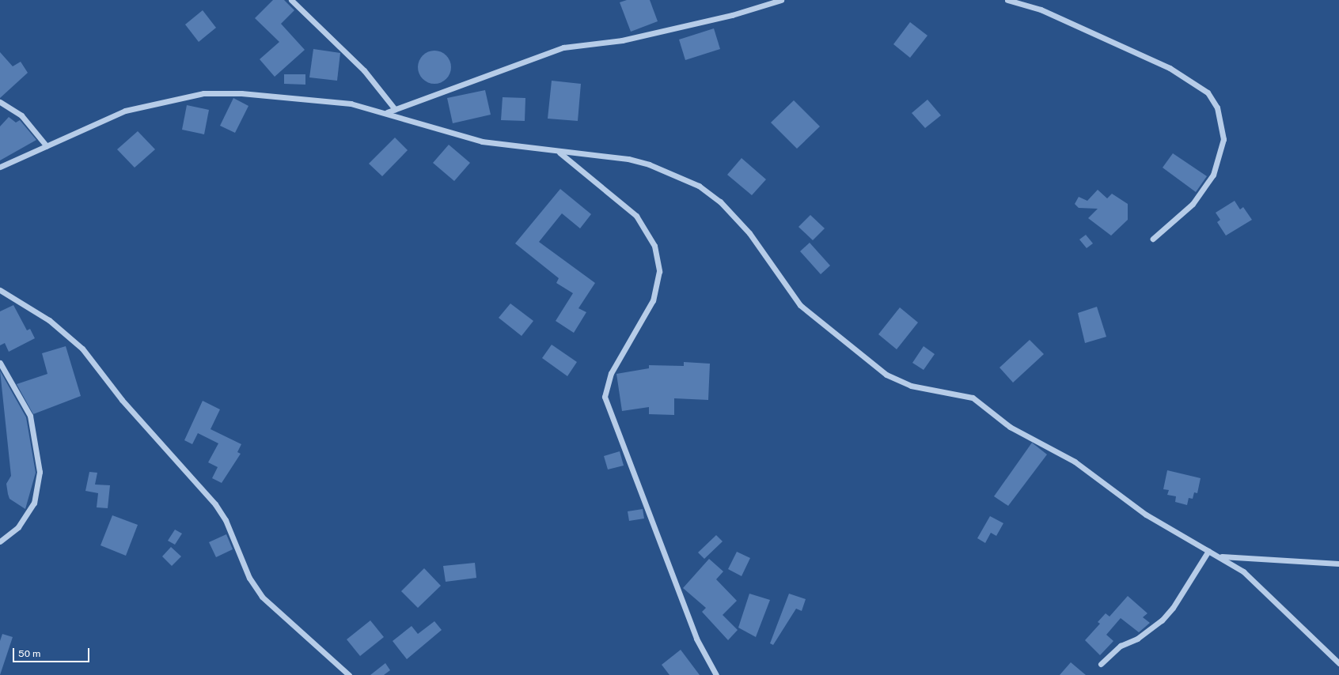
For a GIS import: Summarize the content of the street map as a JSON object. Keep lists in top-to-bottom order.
{
  "scale_bar": "50 m"
}
